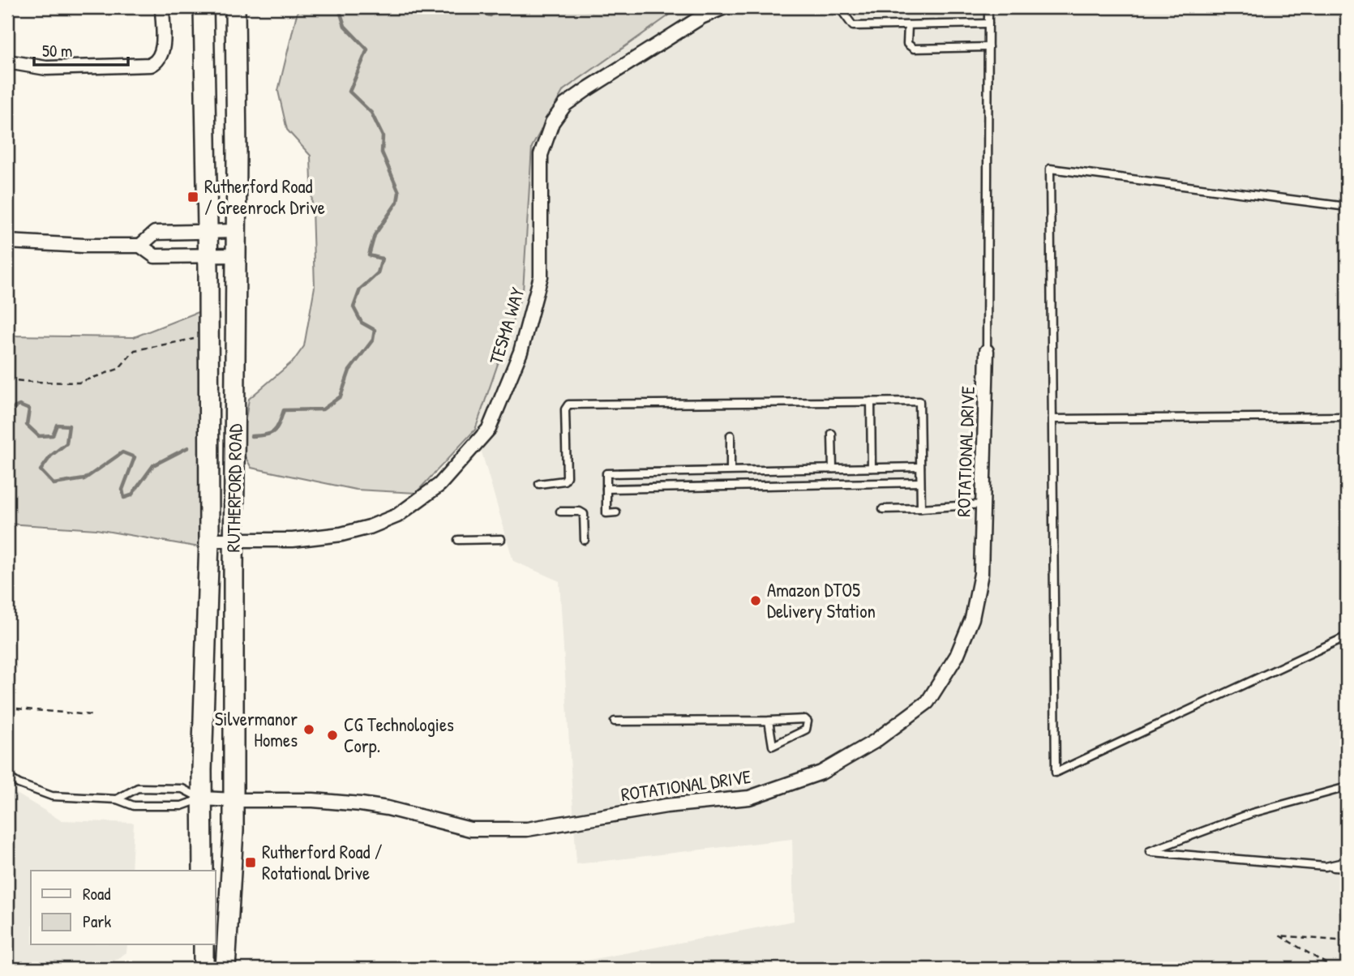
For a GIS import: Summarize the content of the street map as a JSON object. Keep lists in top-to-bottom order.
{
  "streets": {
    "main road": ["RUTHERFORD ROAD"],
    "street": ["TESMA WAY", "ROTATIONAL DRIVE"]
  },
  "crossings": [
    ["TESMA WAY", "RUTHERFORD ROAD"],
    ["ROTATIONAL DRIVE", "RUTHERFORD ROAD"]
  ],
  "places": {
    "transit": ["Rutherford Road / Greenrock Drive", "Rutherford Road / Rotational Drive"],
    "other": ["Amazon DTO5 Delivery Station", "Silvermanor Homes", "CG Technologies Corp."]
  },
  "legend": ["Road", "Park"],
  "scale_bar": "50 m"
}
